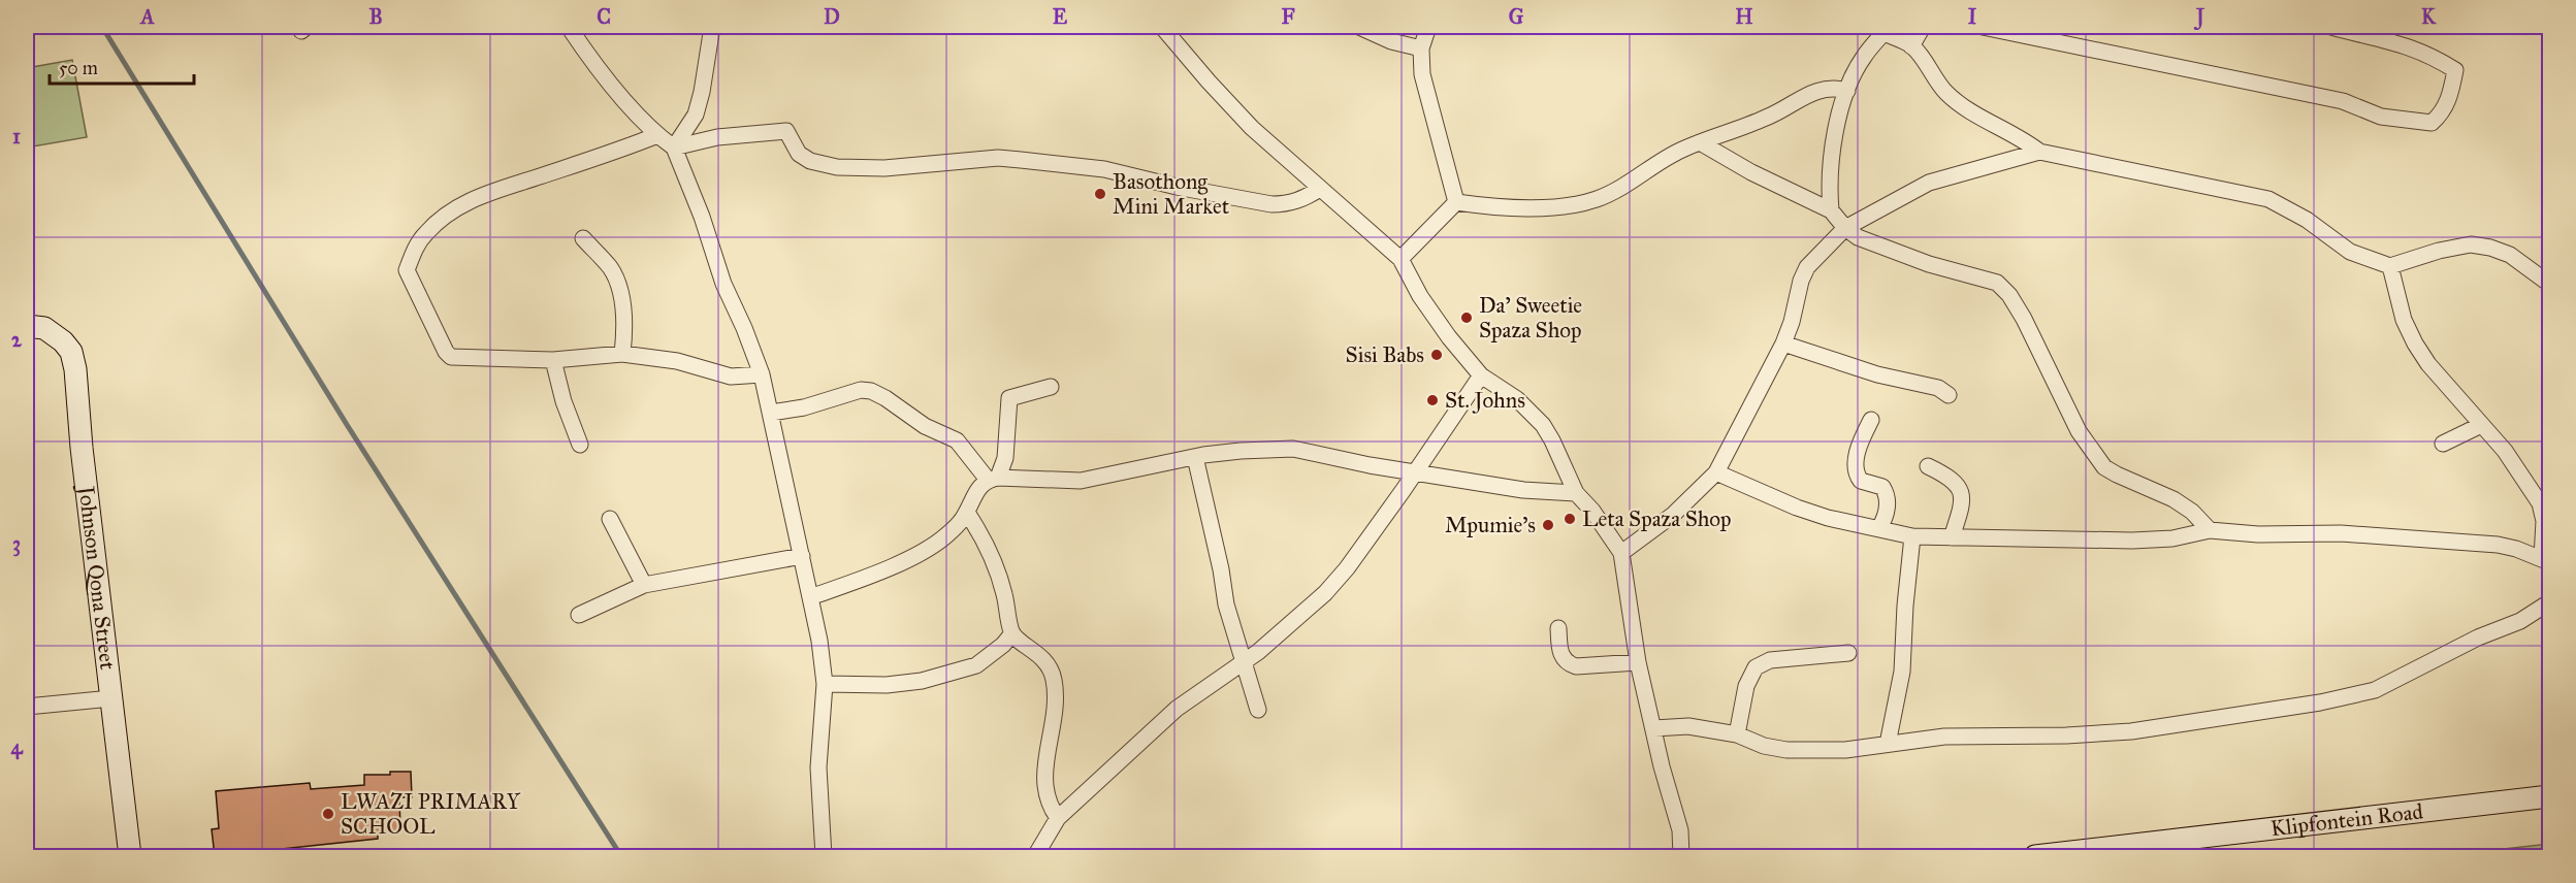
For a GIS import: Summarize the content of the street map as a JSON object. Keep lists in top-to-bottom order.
{
  "streets": {
    "street": ["Johnson Qona Street", "Klipfontein Road"]
  },
  "places": [
    "Basothong Mini Market",
    "Da' Sweetie Spaza Shop",
    "Sisi Babs",
    "St. Johns",
    "Leta Spaza Shop",
    "Mpumie's",
    "LWAZI PRIMARY SCHOOL"
  ],
  "scale_bar": "50 m",
  "grid": {
    "columns": [
      "A",
      "B",
      "C",
      "D",
      "E",
      "F",
      "G",
      "H",
      "I",
      "J",
      "K"
    ],
    "rows": [
      "1",
      "2",
      "3",
      "4"
    ]
  }
}
